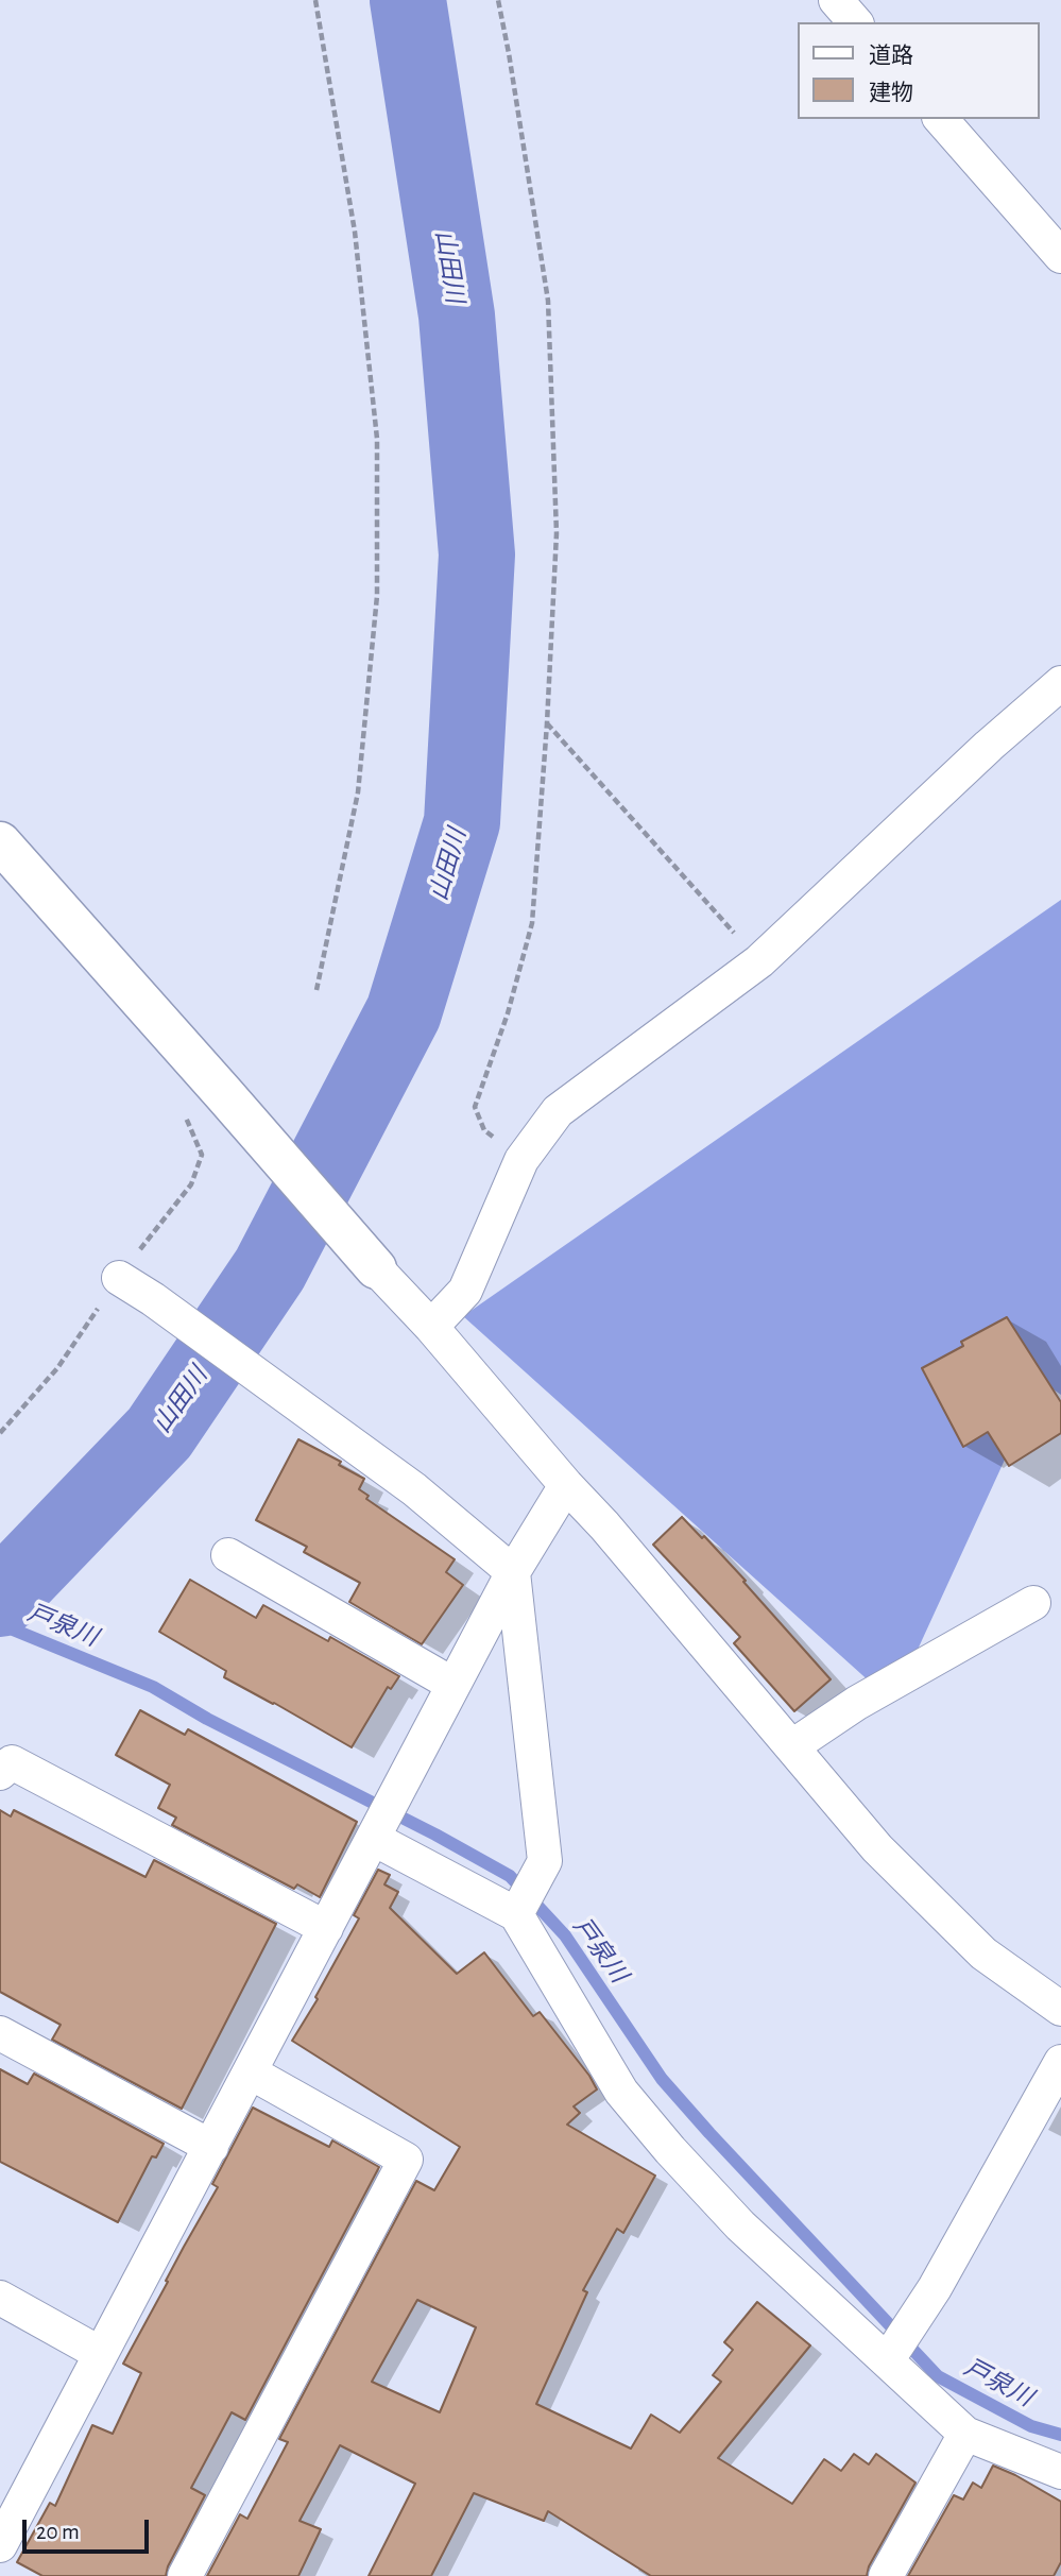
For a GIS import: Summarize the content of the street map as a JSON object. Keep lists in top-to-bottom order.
{
  "water": ["山田川", "戸泉川"],
  "legend": ["道路", "建物"],
  "scale_bar": "20 m"
}
